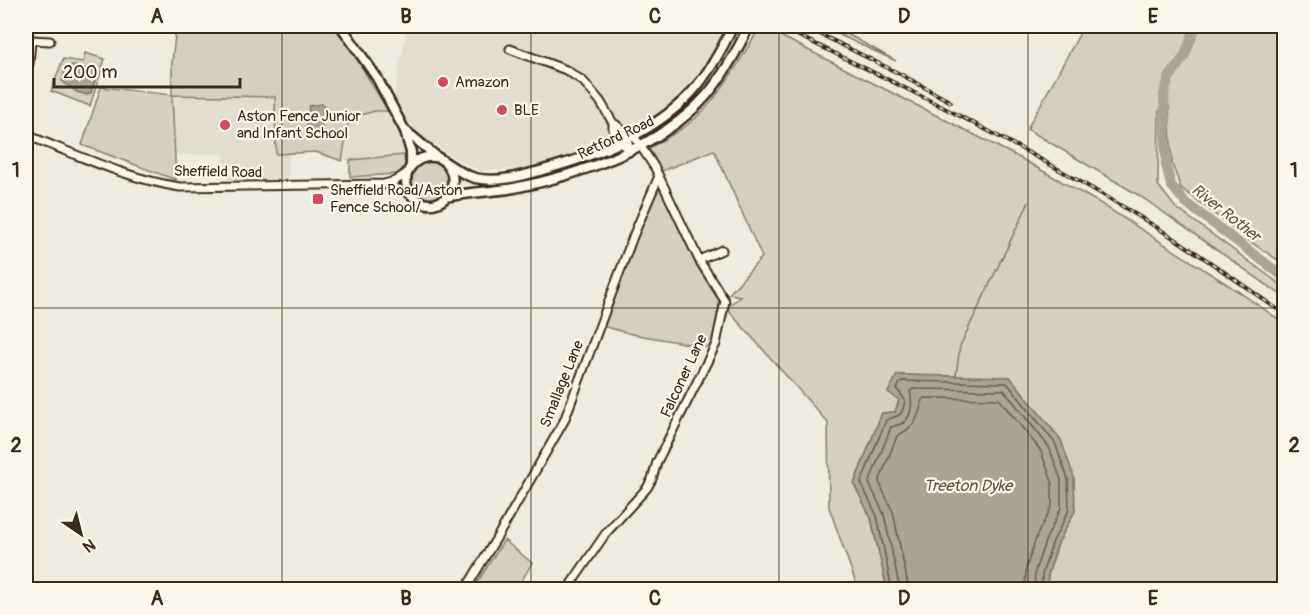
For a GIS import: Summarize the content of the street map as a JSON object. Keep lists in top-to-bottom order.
{
  "streets": {
    "main road": ["Retford Road"],
    "street": ["Sheffield Road", "Falconer Lane", "Smallage Lane"]
  },
  "crossings": [
    ["Retford Road", "Sheffield Road"],
    ["Retford Road", "Falconer Lane"],
    ["Falconer Lane", "Smallage Lane"]
  ],
  "water": ["River Rother", "Treeton Dyke"],
  "places": {
    "other": ["Amazon", "BLE", "Aston Fence Junior and Infant School"],
    "transit": ["Sheffield Road/Aston Fence School/"]
  },
  "scale_bar": "200 m",
  "north": "bottom right",
  "grid": {
    "columns": [
      "A",
      "B",
      "C",
      "D",
      "E"
    ],
    "rows": ["1", "2"]
  }
}
